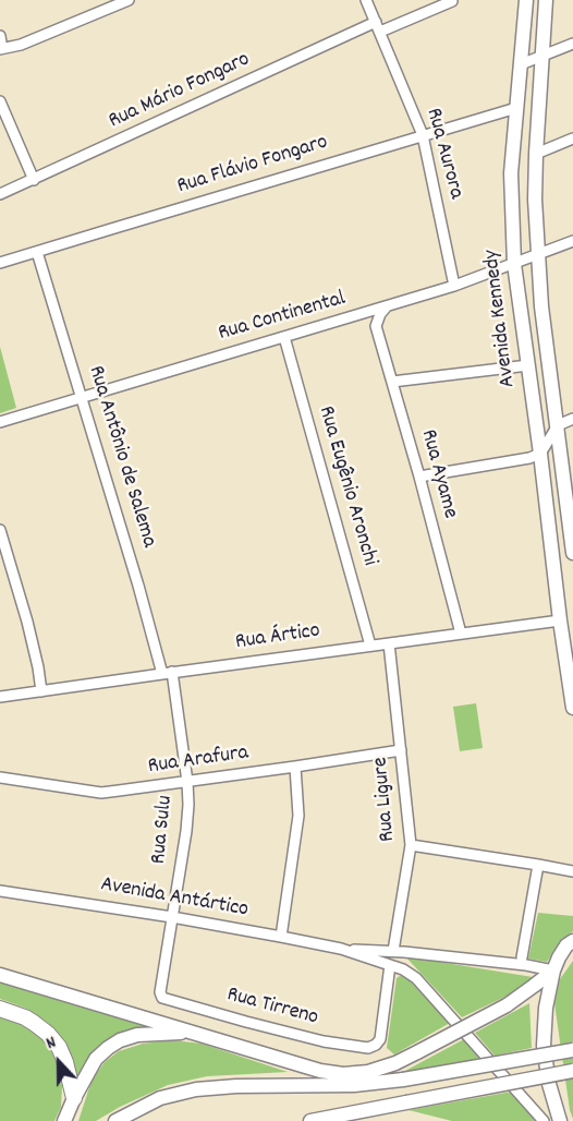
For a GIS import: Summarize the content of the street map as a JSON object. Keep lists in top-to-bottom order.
{
  "streets": {
    "main road": ["Avenida Kennedy"],
    "street": [
      "Rua Mário Fongaro",
      "Rua Aurora",
      "Rua Flávio Fongaro",
      "Rua Continental",
      "Rua Antônio de Salema",
      "Rua Ayame",
      "Rua Eugênio Aronchi",
      "Rua Ártico",
      "Rua Arafura",
      "Rua Ligure",
      "Rua Sulu",
      "Avenida Antártico",
      "Rua Tirreno"
    ]
  },
  "crossings": [
    ["Rua Mário Fongaro", "Rua Aurora"],
    ["Rua Aurora", "Rua Flávio Fongaro"],
    ["Rua Aurora", "Rua Continental"],
    ["Rua Flávio Fongaro", "Avenida Kennedy"],
    ["Rua Flávio Fongaro", "Rua Antônio de Salema"],
    ["Rua Continental", "Avenida Kennedy"],
    ["Rua Continental", "Rua Antônio de Salema"],
    ["Rua Continental", "Rua Eugênio Aronchi"],
    ["Avenida Kennedy", "Rua Ártico"],
    ["Rua Antônio de Salema", "Rua Ártico"],
    ["Rua Antônio de Salema", "Rua Sulu"],
    ["Rua Ayame", "Rua Ártico"],
    ["Rua Eugênio Aronchi", "Rua Ártico"],
    ["Rua Ártico", "Rua Ligure"],
    ["Rua Ártico", "Rua Sulu"],
    ["Rua Arafura", "Rua Ligure"],
    ["Rua Arafura", "Rua Sulu"],
    ["Rua Ligure", "Avenida Antártico"],
    ["Rua Sulu", "Avenida Antártico"],
    ["Rua Sulu", "Rua Tirreno"],
    ["Avenida Antártico", "Rua Tirreno"]
  ],
  "north": "top"
}
